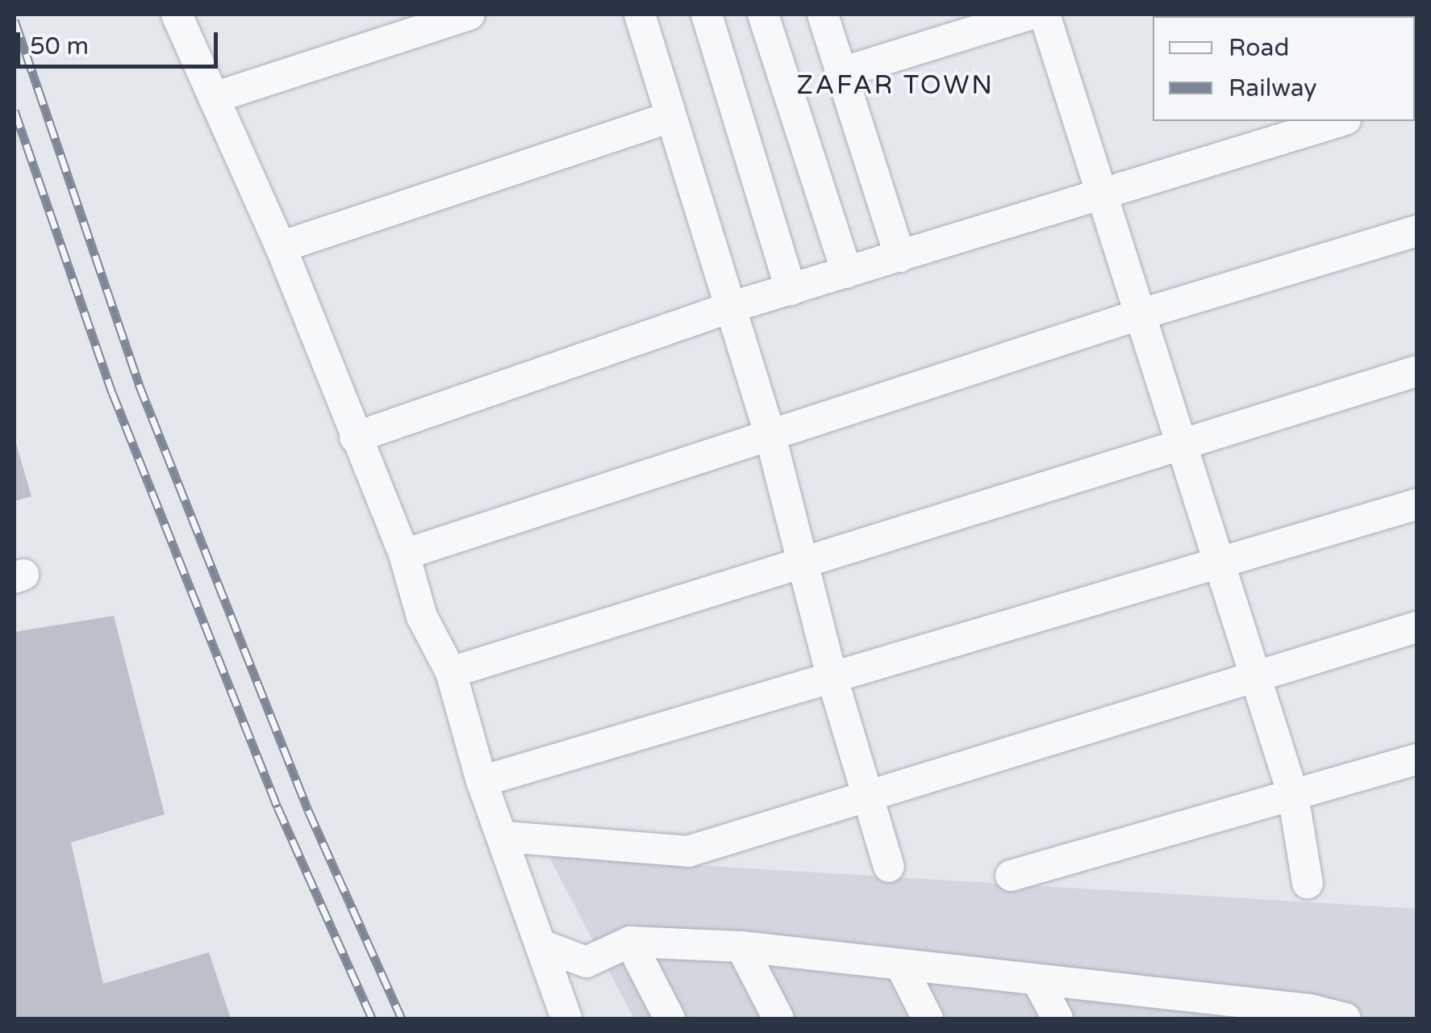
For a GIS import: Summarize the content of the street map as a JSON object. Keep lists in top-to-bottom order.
{
  "districts": ["ZAFAR TOWN"],
  "legend": ["Road", "Railway"],
  "scale_bar": "50 m"
}
